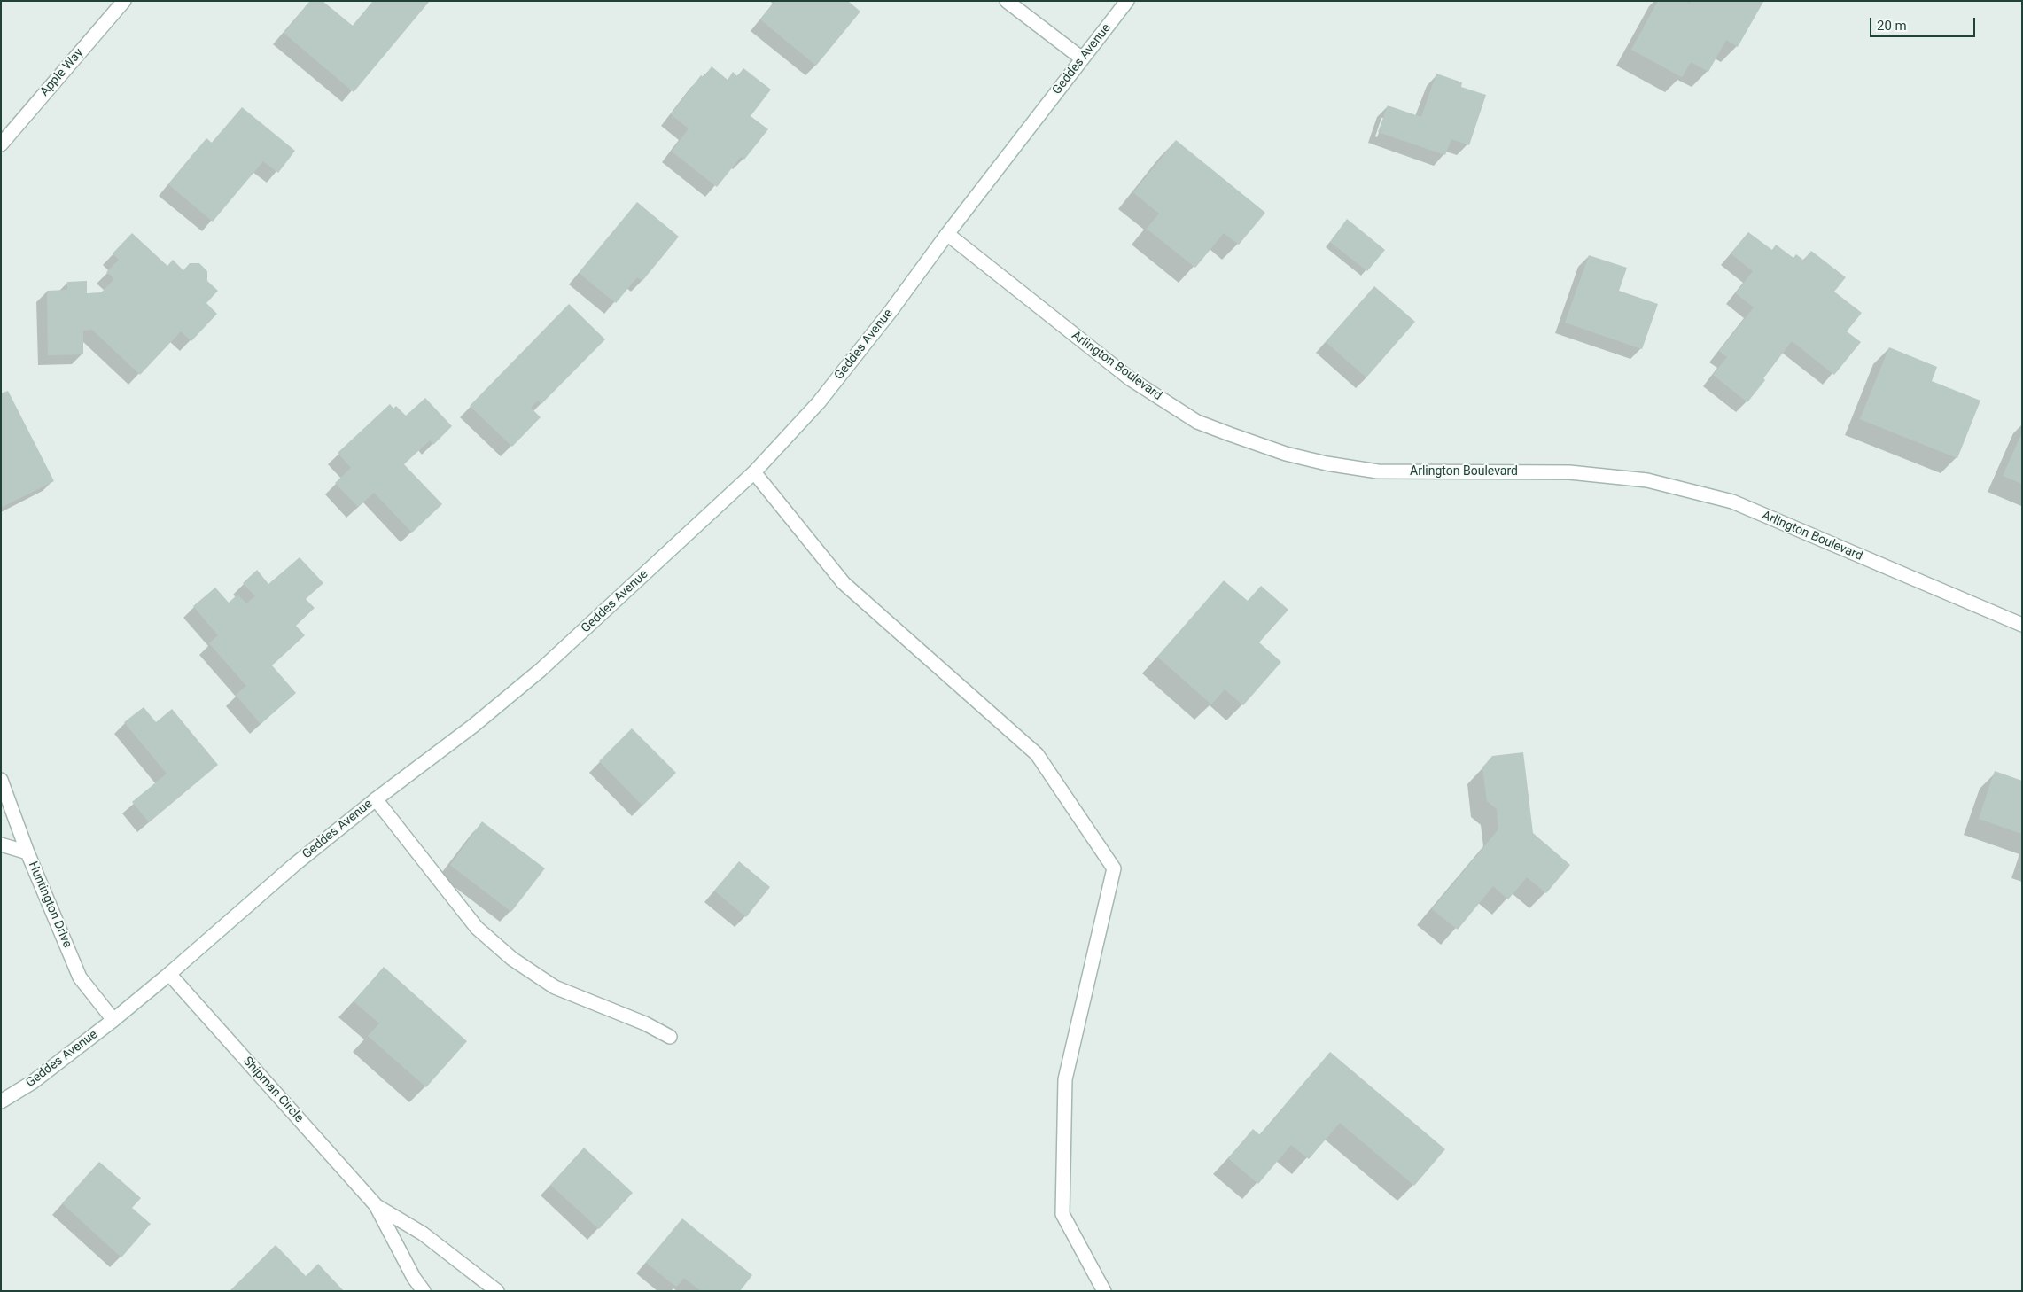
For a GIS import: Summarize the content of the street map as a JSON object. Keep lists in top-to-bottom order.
{
  "streets": {
    "street": [
      "Geddes Avenue",
      "Apple Way",
      "Arlington Boulevard",
      "Huntington Drive",
      "Shipman Circle"
    ]
  },
  "crossings": [
    ["Geddes Avenue", "Arlington Boulevard"],
    ["Geddes Avenue", "Huntington Drive"],
    ["Geddes Avenue", "Shipman Circle"]
  ],
  "scale_bar": "20 m"
}
